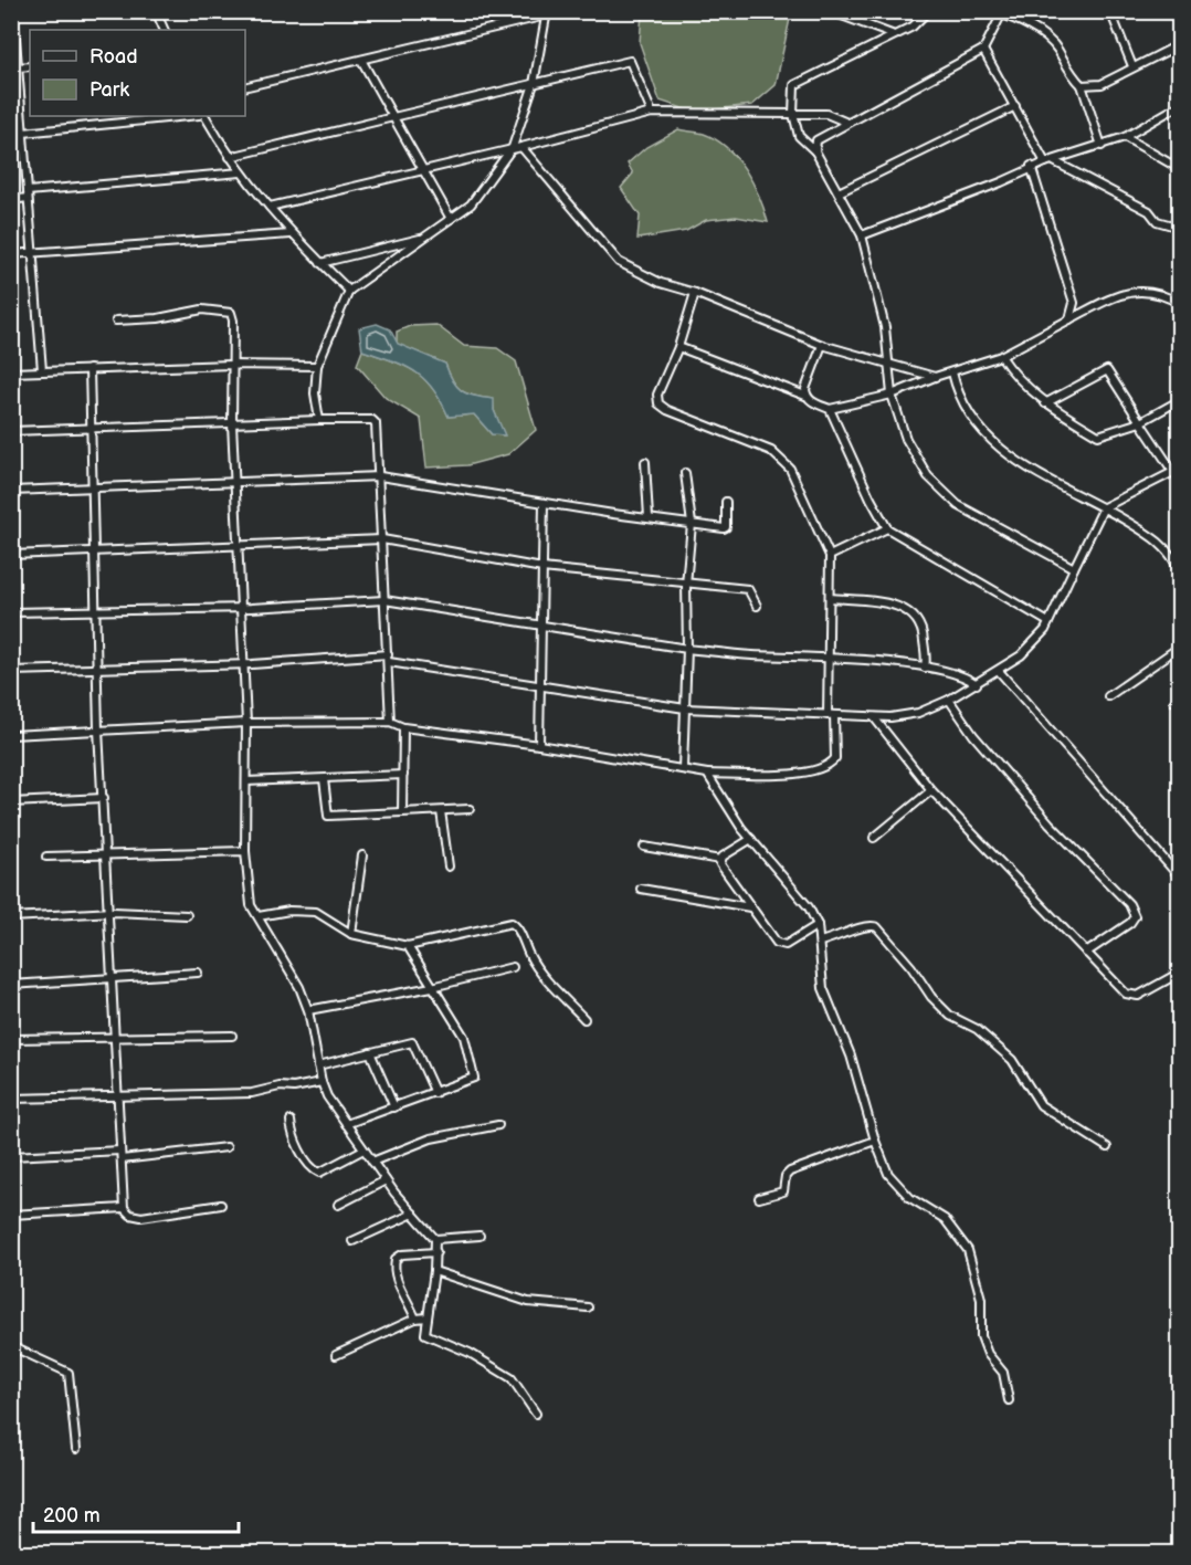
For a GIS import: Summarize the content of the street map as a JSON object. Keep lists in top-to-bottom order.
{
  "legend": ["Road", "Park"],
  "scale_bar": "200 m"
}
